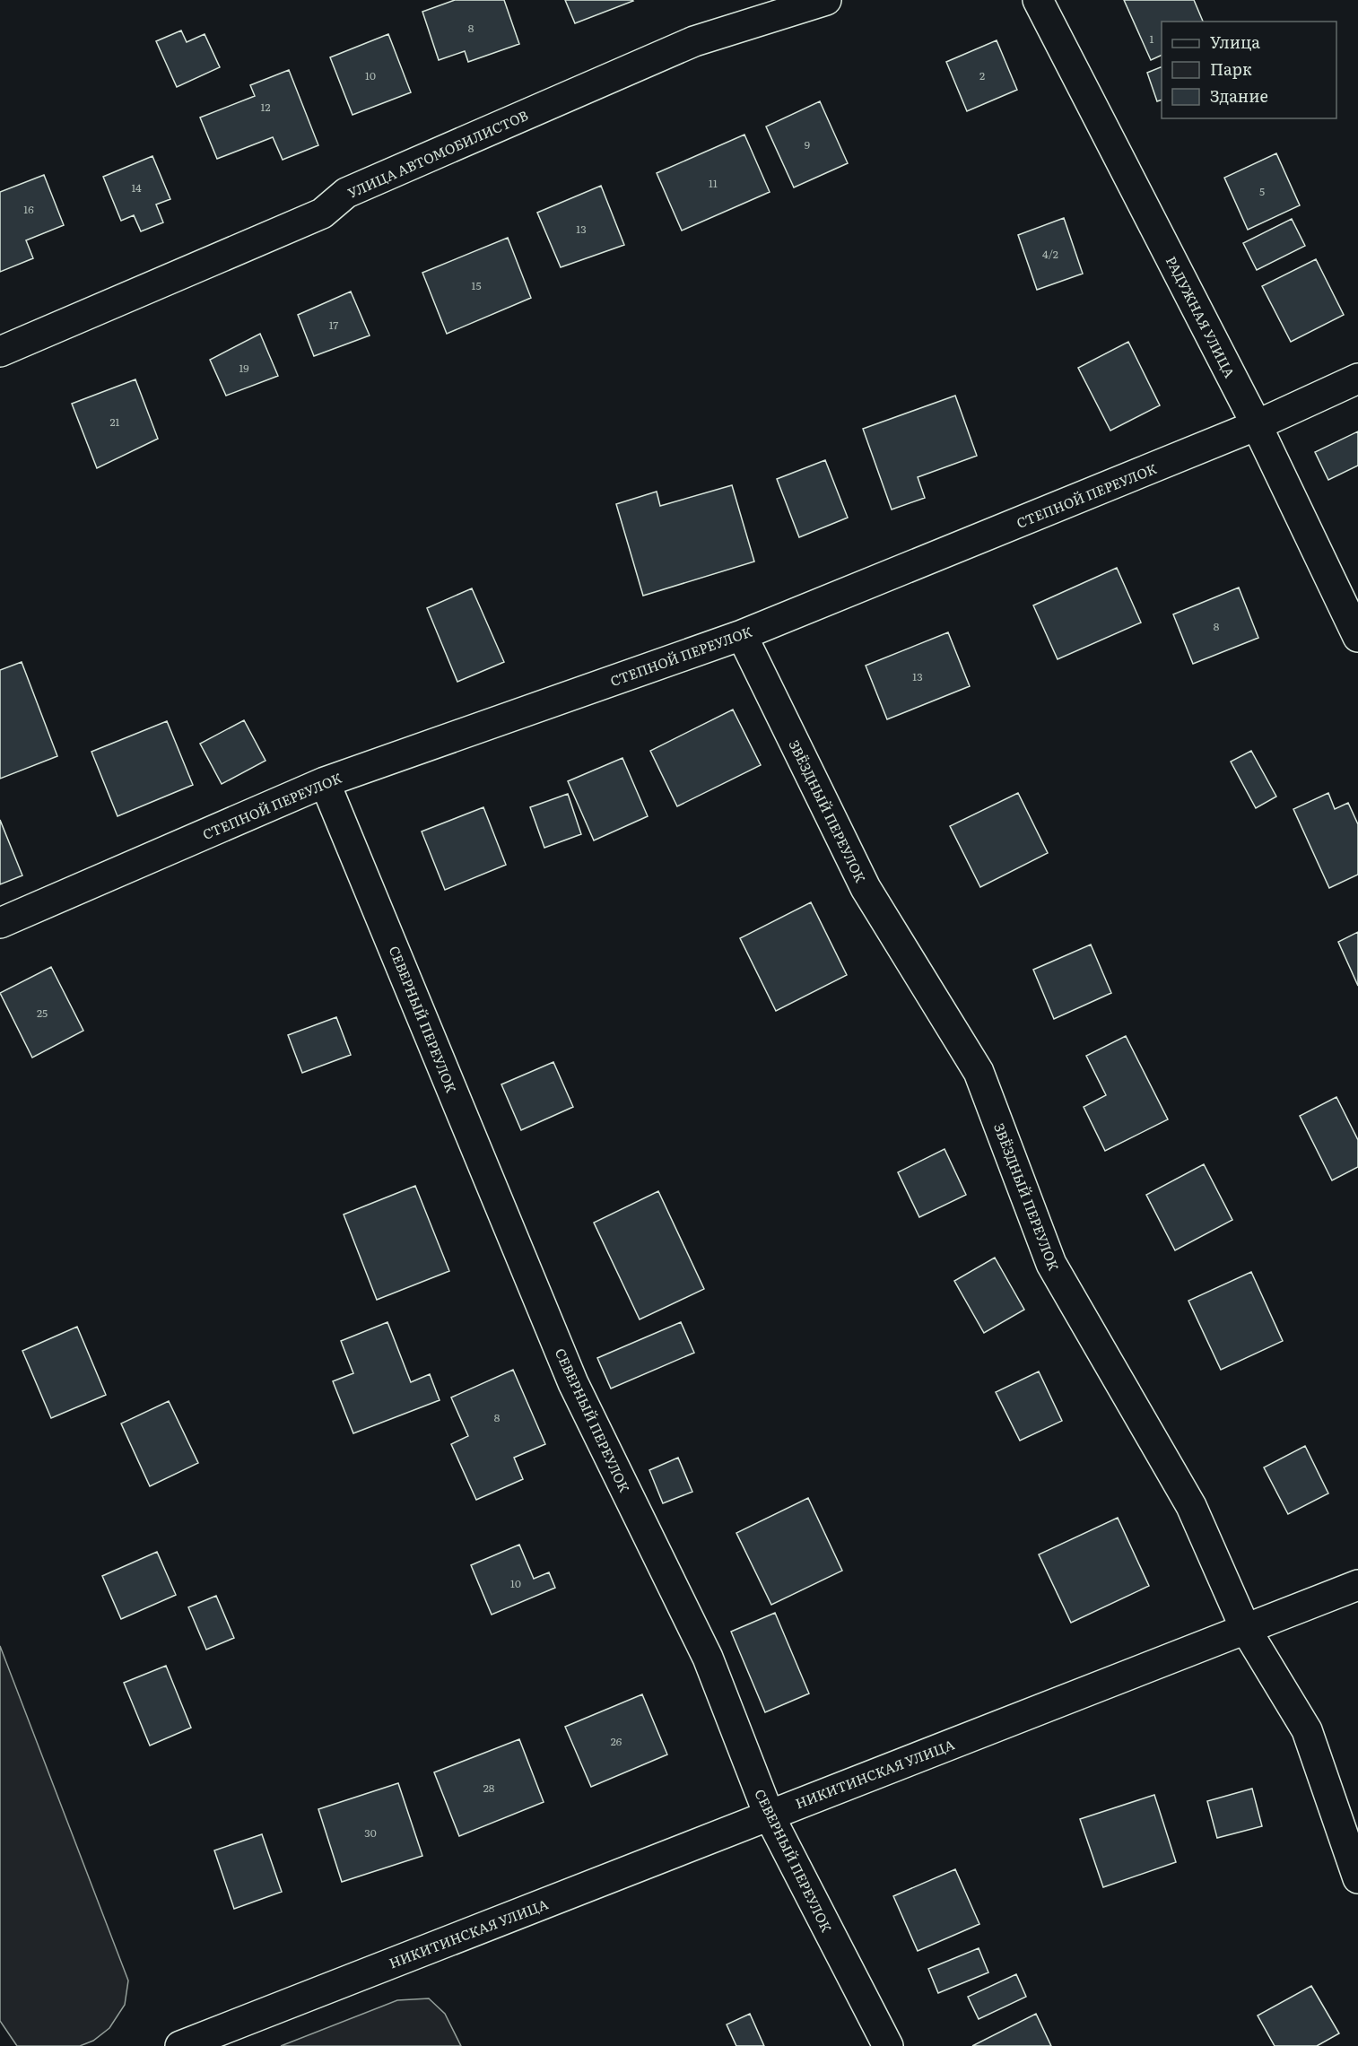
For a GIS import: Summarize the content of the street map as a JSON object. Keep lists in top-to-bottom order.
{
  "streets": {
    "street": [
      "УЛИЦА АВТОМОБИЛИСТОВ",
      "РАДУЖНАЯ УЛИЦА",
      "СТЕПНОЙ ПЕРЕУЛОК",
      "ЗВЁЗДНЫЙ ПЕРЕУЛОК",
      "СЕВЕРНЫЙ ПЕРЕУЛОК",
      "НИКИТИНСКАЯ УЛИЦА"
    ]
  },
  "crossings": [
    ["РАДУЖНАЯ УЛИЦА", "СТЕПНОЙ ПЕРЕУЛОК"],
    ["СТЕПНОЙ ПЕРЕУЛОК", "ЗВЁЗДНЫЙ ПЕРЕУЛОК"],
    ["СТЕПНОЙ ПЕРЕУЛОК", "СЕВЕРНЫЙ ПЕРЕУЛОК"],
    ["ЗВЁЗДНЫЙ ПЕРЕУЛОК", "НИКИТИНСКАЯ УЛИЦА"],
    ["СЕВЕРНЫЙ ПЕРЕУЛОК", "НИКИТИНСКАЯ УЛИЦА"]
  ],
  "house_numbers": [
    "8",
    "1",
    "10",
    "2",
    "12",
    "9",
    "11",
    "14",
    "5",
    "16",
    "13",
    "4/2",
    "15",
    "17",
    "19",
    "21",
    "8",
    "13",
    "25",
    "8",
    "10",
    "26",
    "28",
    "30"
  ],
  "legend": ["Улица", "Парк", "Здание"]
}
